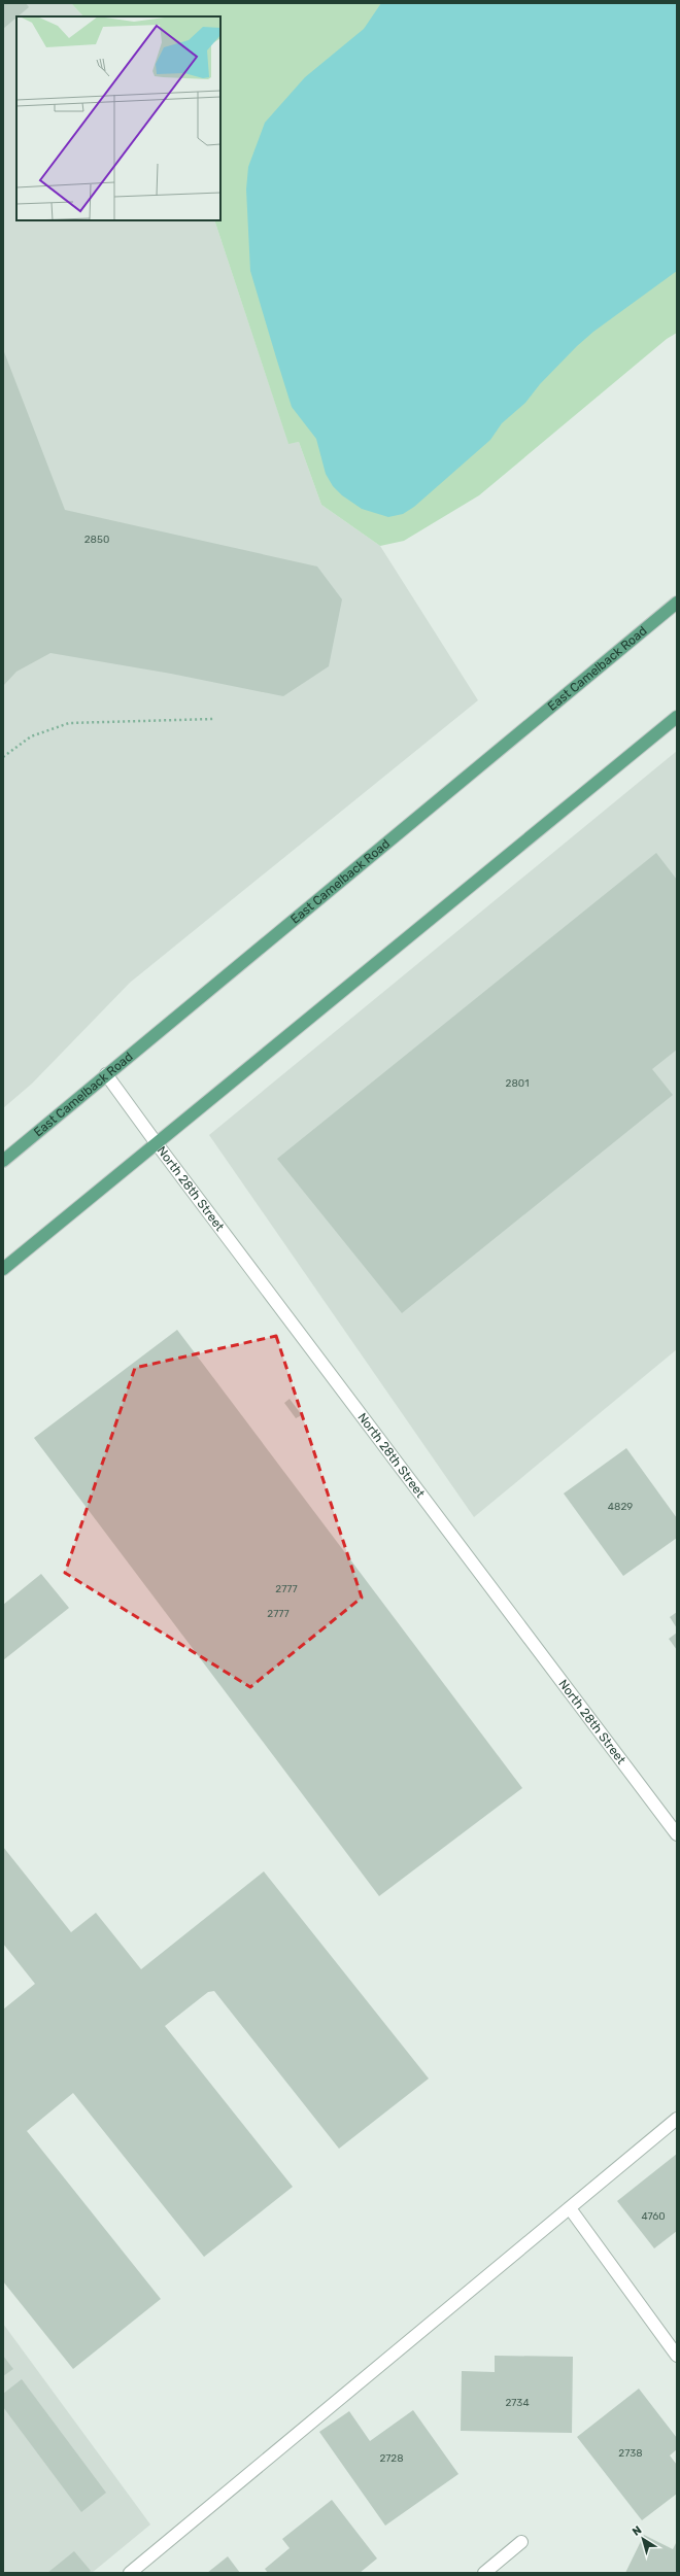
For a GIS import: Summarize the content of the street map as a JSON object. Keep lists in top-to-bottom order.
{
  "streets": {
    "main road": ["East Camelback Road"],
    "street": ["North 28th Street"]
  },
  "crossings": [
    ["East Camelback Road", "North 28th Street"]
  ],
  "house_numbers": [
    "2850",
    "2801",
    "4829",
    "2777",
    "2777",
    "4760",
    "2734",
    "2738",
    "2728"
  ],
  "north": "top left"
}
